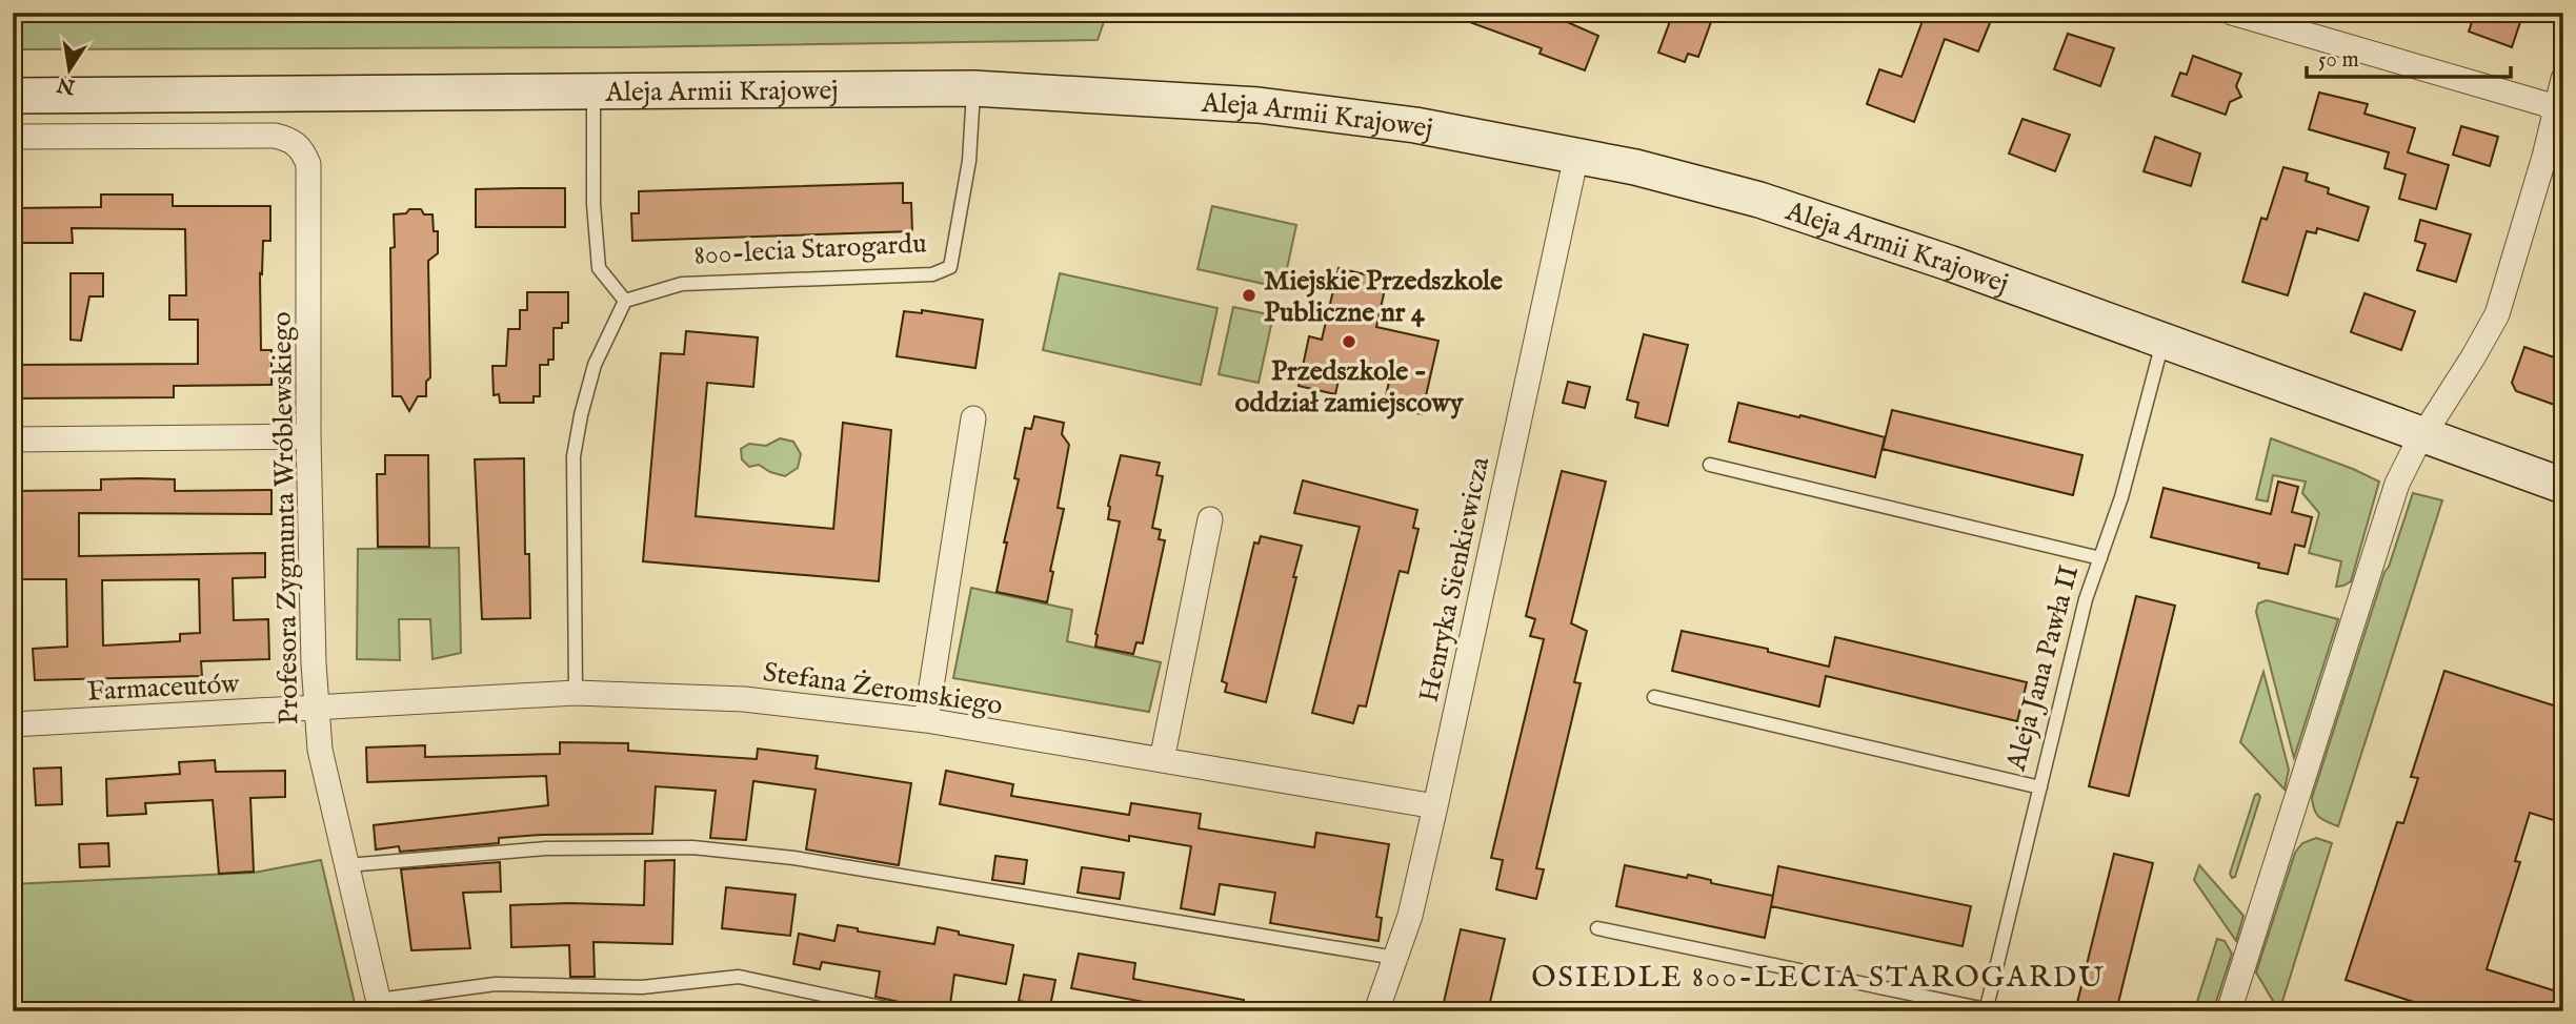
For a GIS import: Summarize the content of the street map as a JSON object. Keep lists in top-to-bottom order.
{
  "streets": {
    "main road": ["Aleja Armii Krajowej"],
    "street": [
      "Profesora Zygmunta Wróblewskiego",
      "Henryka Sienkiewicza",
      "Farmaceutów",
      "Stefana Żeromskiego"
    ],
    "lane": ["800-lecia Starogardu", "Aleja Jana Pawła II"]
  },
  "crossings": [
    ["Aleja Armii Krajowej", "800-lecia Starogardu"],
    ["Aleja Armii Krajowej", "Henryka Sienkiewicza"],
    ["Aleja Armii Krajowej", "Aleja Jana Pawła II"],
    ["Profesora Zygmunta Wróblewskiego", "Farmaceutów"],
    ["Profesora Zygmunta Wróblewskiego", "Stefana Żeromskiego"],
    ["Henryka Sienkiewicza", "Stefana Żeromskiego"],
    ["Farmaceutów", "Stefana Żeromskiego"]
  ],
  "districts": ["OSIEDLE 800-LECIA STAROGARDU"],
  "places": ["Miejskie Przedszkole Publiczne nr 4", "Przedszkole - oddział zamiejscowy"],
  "scale_bar": "50 m",
  "north": "bottom"
}
